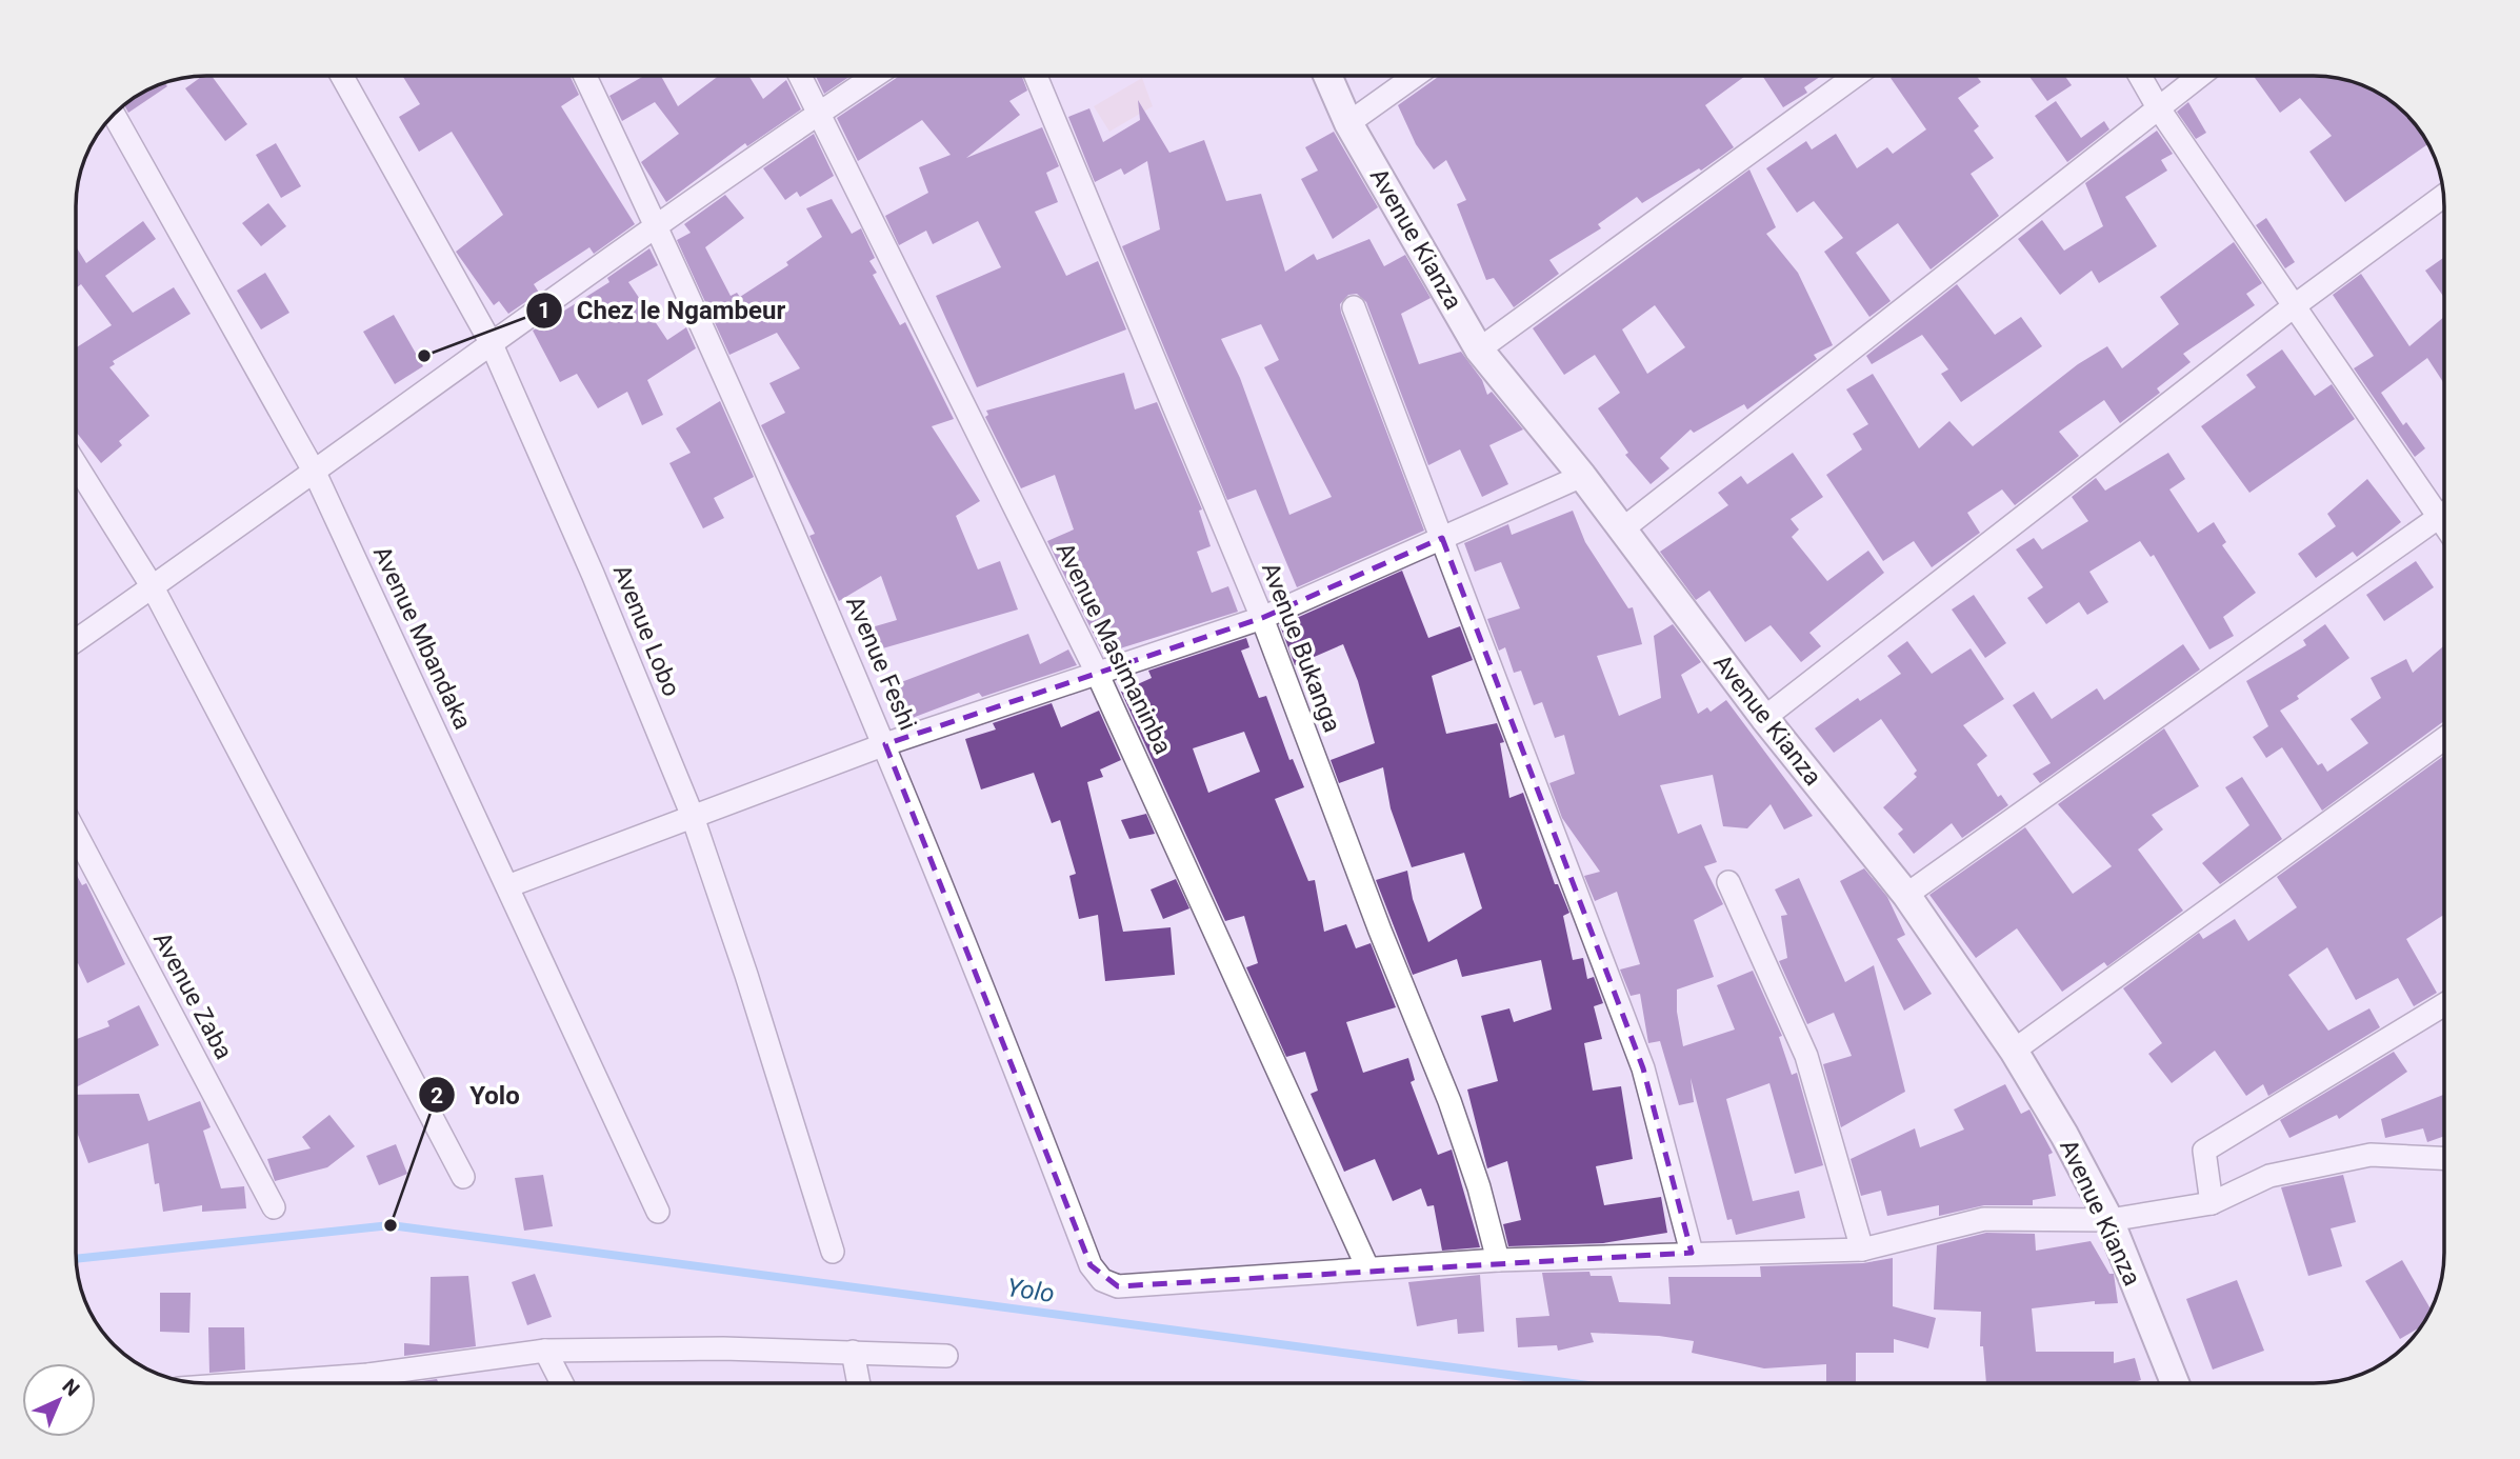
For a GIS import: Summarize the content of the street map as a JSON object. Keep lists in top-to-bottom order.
{
  "streets": {
    "street": [
      "Avenue Kianza",
      "Avenue Lobo",
      "Avenue Mbandaka",
      "Avenue Bukanga",
      "Avenue Masimaninba",
      "Avenue Feshi",
      "Avenue Zaba"
    ]
  },
  "crossings": [
    ["Avenue Masimaninba", "Avenue Feshi"]
  ],
  "water": ["Yolo"],
  "places": ["Chez le Ngambeur", "Yolo"],
  "north": "top right"
}
